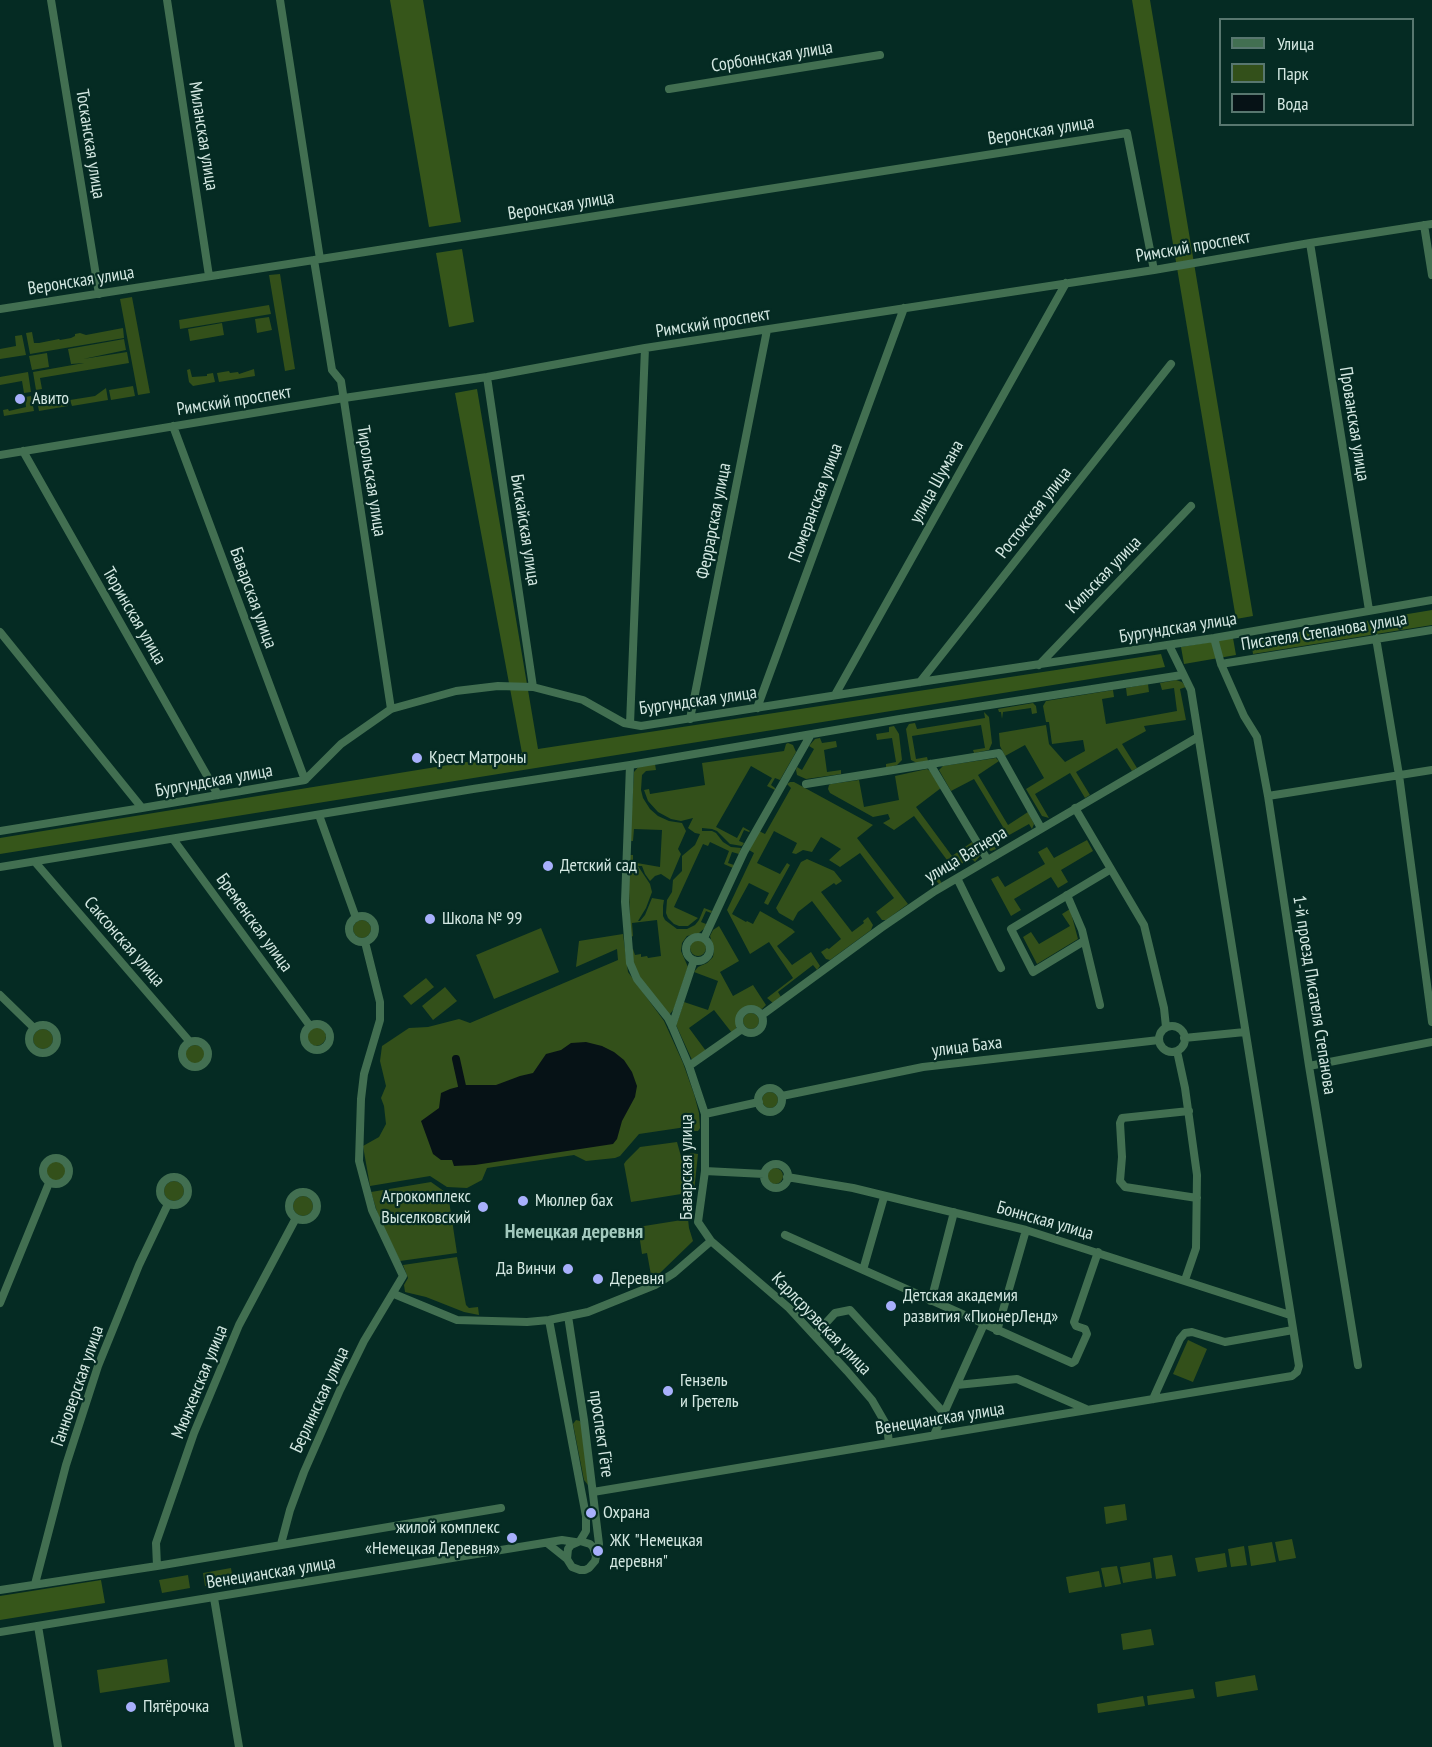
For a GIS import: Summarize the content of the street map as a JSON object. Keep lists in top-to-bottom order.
{
  "streets": {
    "street": [
      "Сорбоннская улица",
      "Веронская улица",
      "Миланская улица",
      "Тосканская улица",
      "Римский проспект",
      "Прованская улица",
      "Тирольская улица",
      "улица Шумана",
      "Померанская улица",
      "Ростокская улица",
      "Феррарская улица",
      "Бискайская улица",
      "Кильская улица",
      "Баварская улица",
      "Тюринская улица",
      "Бургундская улица",
      "Писателя Степанова улица",
      "улица Вагнера",
      "Бременская улица",
      "Саксонская улица",
      "1-й проезд Писателя Степанова",
      "улица Баха",
      "Боннская улица",
      "Карлсруэвская улица",
      "Мюнхенская улица",
      "Ганноверская улица",
      "Берлинская улица",
      "Венецианская улица",
      "проспект Гёте"
    ]
  },
  "crossings": [
    ["Веронская улица", "Миланская улица"],
    ["Веронская улица", "Тосканская улица"],
    ["Веронская улица", "Римский проспект"],
    ["Веронская улица", "Тирольская улица"],
    ["Римский проспект", "Прованская улица"],
    ["Римский проспект", "Тирольская улица"],
    ["Римский проспект", "улица Шумана"],
    ["Римский проспект", "Померанская улица"],
    ["Римский проспект", "Феррарская улица"],
    ["Римский проспект", "Бискайская улица"],
    ["Римский проспект", "Баварская улица"],
    ["Римский проспект", "Тюринская улица"],
    ["Прованская улица", "Бургундская улица"],
    ["Тирольская улица", "Бургундская улица"],
    ["улица Шумана", "Бургундская улица"],
    ["Померанская улица", "Бургундская улица"],
    ["Ростокская улица", "Бургундская улица"],
    ["Феррарская улица", "Бургундская улица"],
    ["Бискайская улица", "Бургундская улица"],
    ["Кильская улица", "Бургундская улица"],
    ["Баварская улица", "Бургундская улица"],
    ["Баварская улица", "Карлсруэвская улица"],
    ["Баварская улица", "Берлинская улица"],
    ["Баварская улица", "проспект Гёте"],
    ["Тюринская улица", "Бургундская улица"],
    ["Бургундская улица", "1-й проезд Писателя Степанова"],
    ["Писателя Степанова улица", "1-й проезд Писателя Степанова"],
    ["Карлсруэвская улица", "Венецианская улица"],
    ["Мюнхенская улица", "Венецианская улица"],
    ["Ганноверская улица", "Венецианская улица"],
    ["Берлинская улица", "Венецианская улица"],
    ["Венецианская улица", "проспект Гёте"]
  ],
  "districts": ["Немецкая деревня"],
  "places": [
    "Авито",
    "Крест Матроны",
    "Детский сад",
    "Школа № 99",
    "Мюллер бах",
    "Агрокомплекс Выселковский",
    "Да Винчи",
    "Деревня",
    "Детская академия развития «ПионерЛенд»",
    "Гензель и Гретель",
    "Охрана",
    "жилой комплекс «Немецкая Деревня»",
    "ЖК \"Немецкая деревня\"",
    "Пятёрочка"
  ],
  "legend": ["Улица", "Парк", "Вода"]
}
